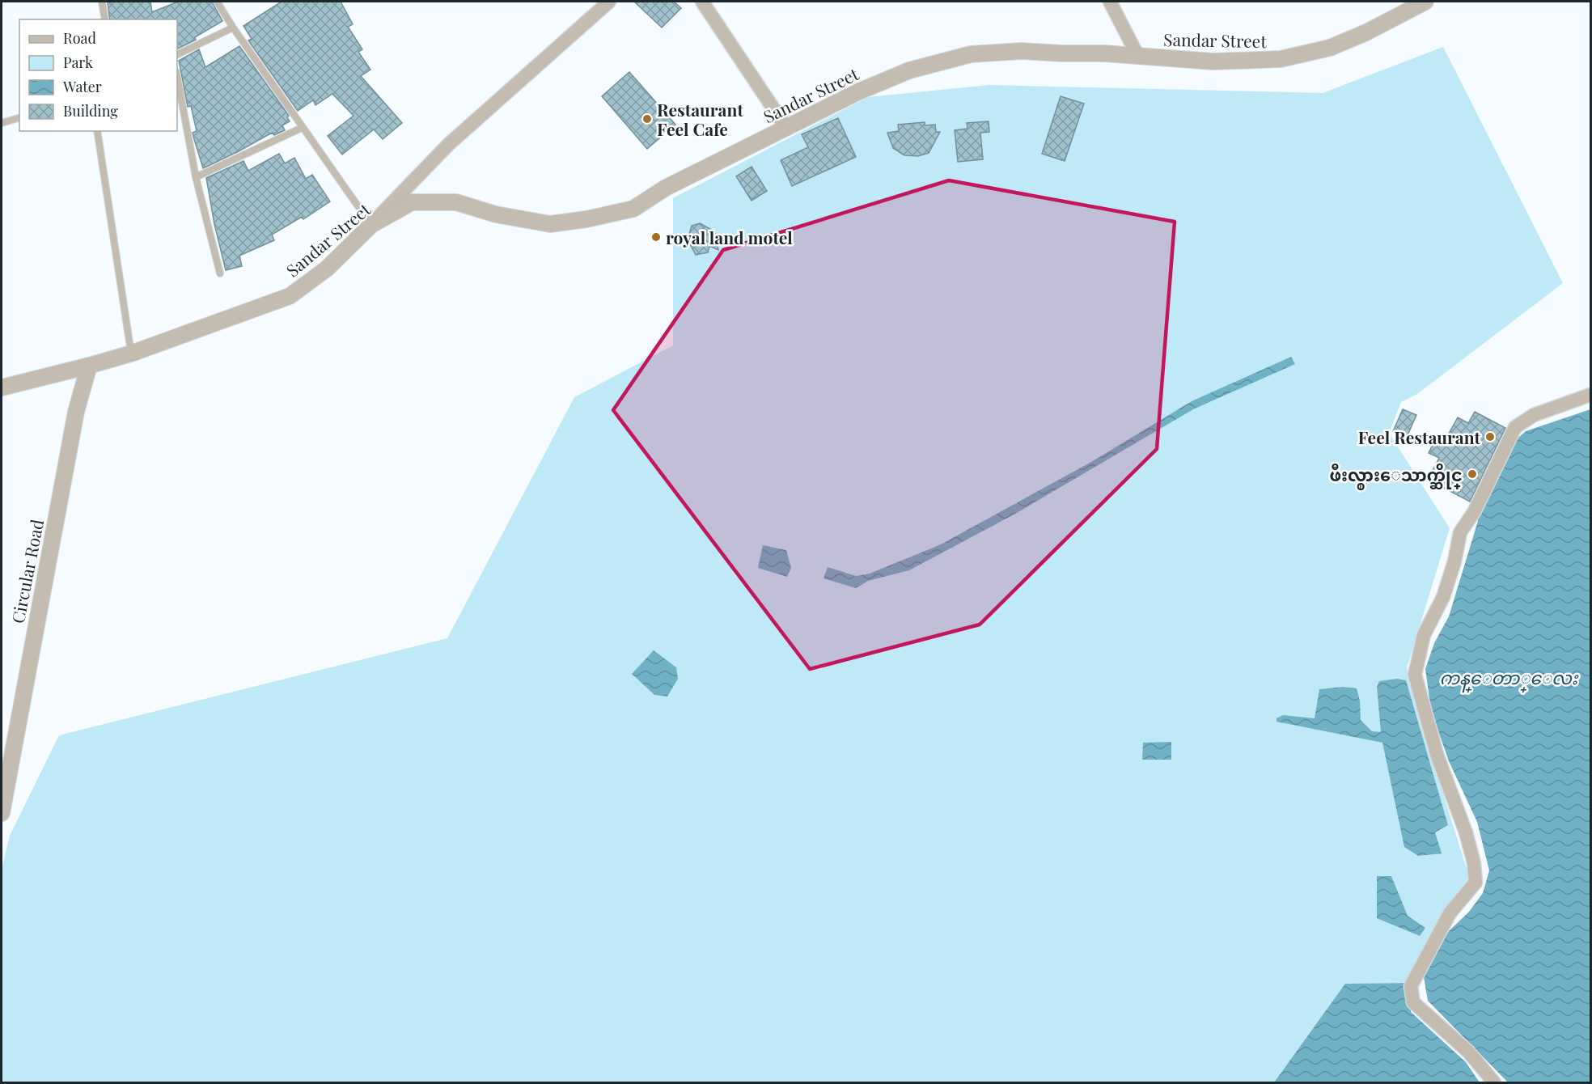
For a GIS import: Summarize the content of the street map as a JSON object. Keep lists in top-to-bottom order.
{
  "streets": {
    "street": ["Sandar Street", "Circular Road"]
  },
  "crossings": [
    ["Sandar Street", "Circular Road"]
  ],
  "water": ["ကန္ေတာ္ေလး"],
  "places": [
    "Restaurant Feel Cafe",
    "royal land motel",
    "Feel Restaurant",
    "ဖီးလ္စားေသာက္ဆိုင္"
  ],
  "legend": [
    "Road",
    "Park",
    "Water",
    "Building"
  ]
}
